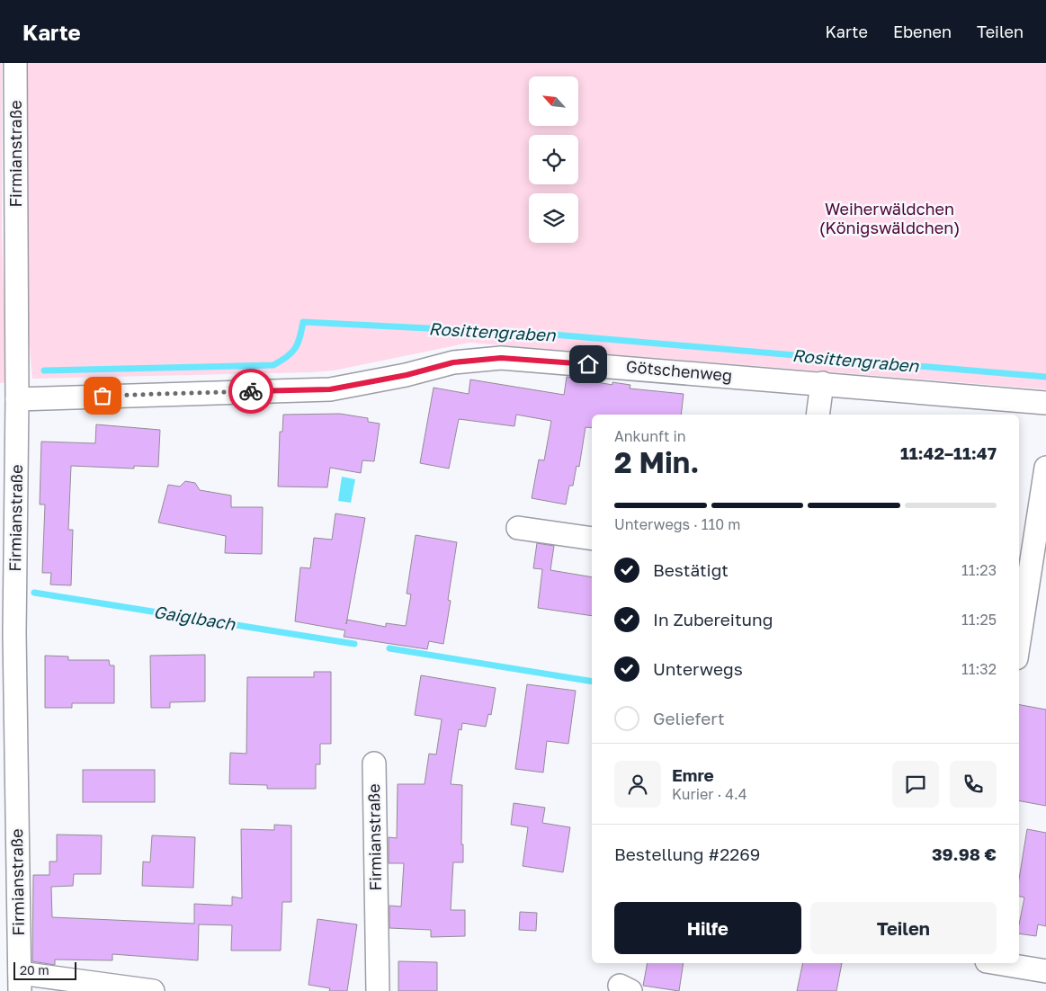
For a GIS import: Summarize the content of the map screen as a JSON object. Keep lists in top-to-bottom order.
{
  "streets": {
    "street": ["Firmianstraße", "Götschenweg"]
  },
  "crossings": [
    ["Firmianstraße", "Götschenweg"]
  ],
  "water": ["Rosittengraben", "Gaiglbach"],
  "parks": ["Weiherwäldchen (Königswäldchen)"],
  "scale_bar": "20 m",
  "north": "top left",
  "page": {
    "header": "Karte",
    "nav": ["Karte", "Ebenen", "Teilen"],
    "heading": ["2 Min.", "Ankunft in", "11:42–11:47"],
    "panel": [
      "Emre",
      "Kurier · 4.4",
      "Bestellung #2269",
      "39.98 €"
    ],
    "bar": "Unterwegs · 110 m",
    "list": [
      ["Bestätigt", "11:23"],
      ["In Zubereitung", "11:25"],
      ["Unterwegs", "11:32"],
      "Geliefert"
    ],
    "buttons": ["Hilfe", "Teilen"],
    "scale": "20 m"
  }
}
